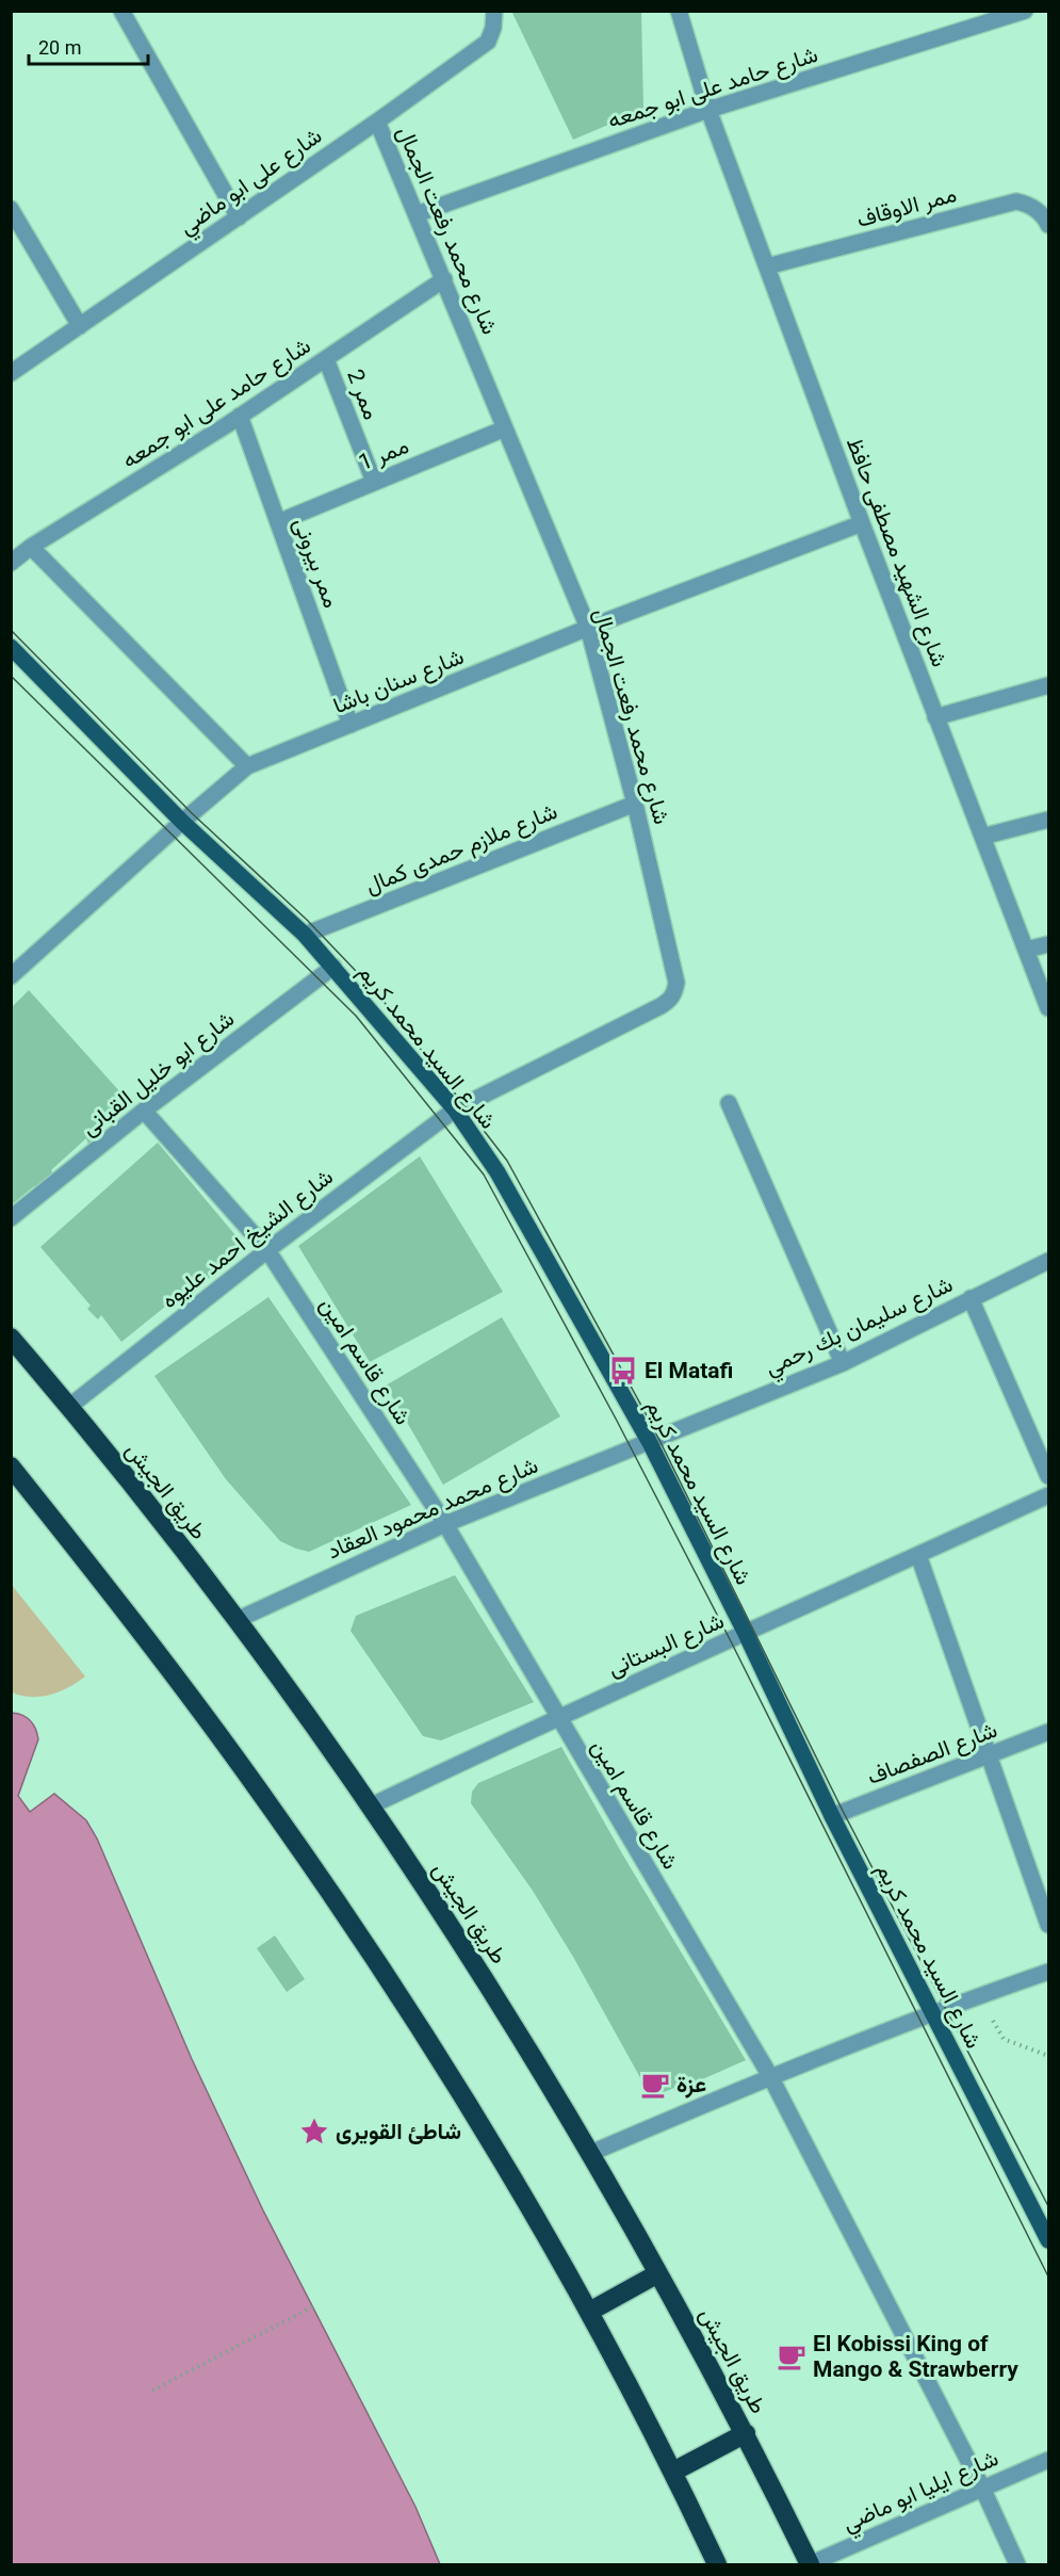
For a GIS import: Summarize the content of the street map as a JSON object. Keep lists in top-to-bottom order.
{
  "streets": {
    "highway": ["طريق الجيش"],
    "main road": ["شارع السيد محمد كريم"],
    "street": [
      "شارع حامد على ابو جمعه",
      "شارع على ابو ماضي",
      "ممر الاوقاف",
      "شارع محمد رفعت الجمال",
      "ممر 2",
      "ممر 1",
      "شارع الشهيد مصطفى حافظ",
      "ممر بيرونى",
      "شارع سنان باشا",
      "شارع ملازم حمدى كمال",
      "شارع ابو خليل القبانى",
      "شارع الشيخ احمد عليوه",
      "شارع سليمان بك رحمي",
      "شارع قاسم امين",
      "شارع محمد محمود العقاد",
      "شارع البستانى",
      "شارع الصفصاف",
      "شارع ايليا ابو ماضي"
    ]
  },
  "crossings": [
    ["شارع حامد على ابو جمعه", "شارع محمد رفعت الجمال"],
    ["شارع حامد على ابو جمعه", "ممر 2"],
    ["شارع حامد على ابو جمعه", "شارع الشهيد مصطفى حافظ"],
    ["شارع حامد على ابو جمعه", "ممر بيرونى"],
    ["شارع على ابو ماضي", "شارع محمد رفعت الجمال"],
    ["ممر الاوقاف", "شارع الشهيد مصطفى حافظ"],
    ["شارع محمد رفعت الجمال", "ممر 1"],
    ["شارع محمد رفعت الجمال", "شارع سنان باشا"],
    ["شارع محمد رفعت الجمال", "شارع ملازم حمدى كمال"],
    ["شارع محمد رفعت الجمال", "شارع السيد محمد كريم"],
    ["شارع محمد رفعت الجمال", "شارع الشيخ احمد عليوه"],
    ["ممر 2", "ممر 1"],
    ["ممر 1", "ممر بيرونى"],
    ["شارع الشهيد مصطفى حافظ", "شارع سنان باشا"],
    ["ممر بيرونى", "شارع سنان باشا"],
    ["شارع سنان باشا", "شارع السيد محمد كريم"],
    ["شارع ملازم حمدى كمال", "شارع السيد محمد كريم"],
    ["شارع السيد محمد كريم", "شارع ابو خليل القبانى"],
    ["شارع السيد محمد كريم", "شارع الشيخ احمد عليوه"],
    ["شارع السيد محمد كريم", "شارع سليمان بك رحمي"],
    ["شارع السيد محمد كريم", "شارع محمد محمود العقاد"],
    ["شارع السيد محمد كريم", "شارع البستانى"],
    ["شارع السيد محمد كريم", "شارع الصفصاف"],
    ["شارع ابو خليل القبانى", "شارع قاسم امين"],
    ["شارع الشيخ احمد عليوه", "شارع قاسم امين"],
    ["شارع الشيخ احمد عليوه", "طريق الجيش"],
    ["شارع سليمان بك رحمي", "شارع محمد محمود العقاد"],
    ["شارع قاسم امين", "شارع محمد محمود العقاد"],
    ["شارع قاسم امين", "شارع البستانى"],
    ["شارع قاسم امين", "شارع ايليا ابو ماضي"],
    ["طريق الجيش", "شارع محمد محمود العقاد"],
    ["طريق الجيش", "شارع البستانى"],
    ["طريق الجيش", "شارع ايليا ابو ماضي"]
  ],
  "places": {
    "bus stop": ["El Matafi"],
    "cafe": ["عزة", "El Kobissi King of Mango & Strawberry"],
    "place": ["شاطئ القويرى"]
  },
  "scale_bar": "20 m"
}
